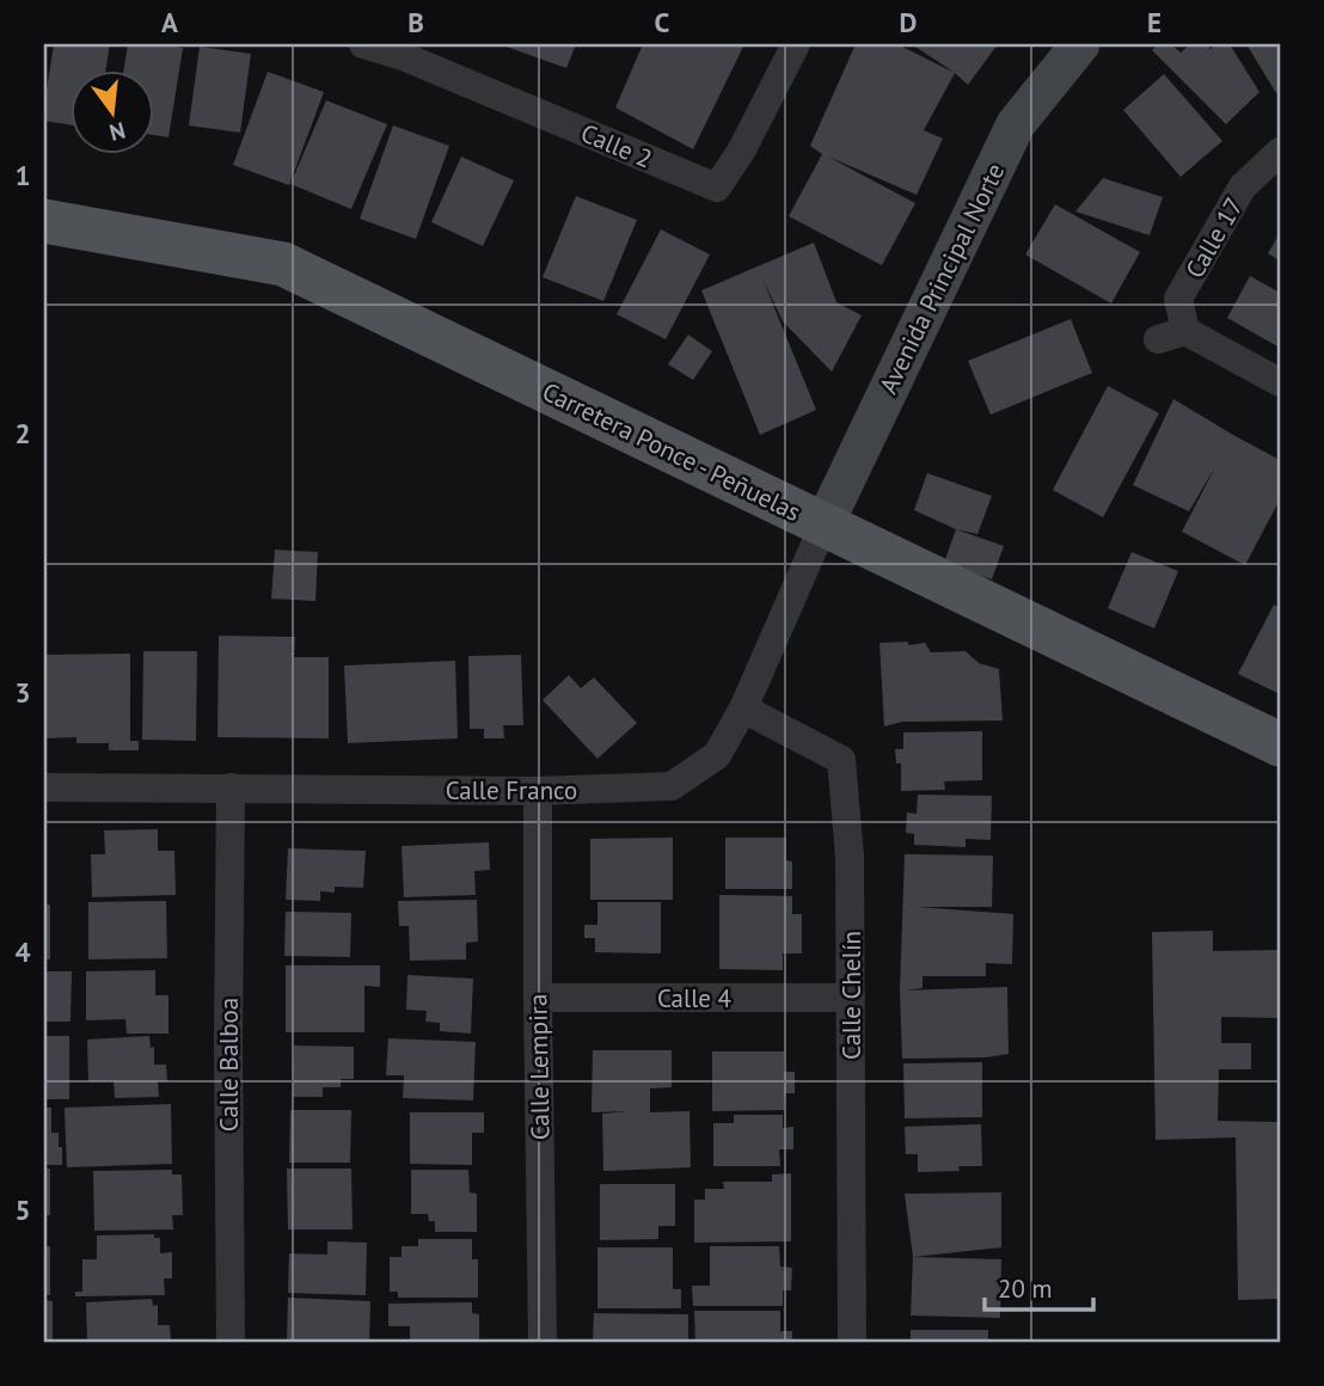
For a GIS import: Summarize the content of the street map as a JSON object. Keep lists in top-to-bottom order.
{
  "streets": {
    "main road": ["Carretera Ponce - Peñuelas"],
    "street": [
      "Calle 2",
      "Calle 17",
      "Avenida Principal Norte",
      "Calle Franco",
      "Calle Chelín",
      "Calle 4",
      "Calle Balboa",
      "Calle Lempira"
    ]
  },
  "crossings": [
    ["Avenida Principal Norte", "Carretera Ponce - Peñuelas"],
    ["Avenida Principal Norte", "Calle Franco"],
    ["Carretera Ponce - Peñuelas", "Calle Franco"],
    ["Calle Franco", "Calle Chelín"],
    ["Calle Franco", "Calle Balboa"],
    ["Calle Franco", "Calle Lempira"],
    ["Calle Chelín", "Calle 4"],
    ["Calle 4", "Calle Lempira"]
  ],
  "scale_bar": "20 m",
  "north": "bottom",
  "grid": {
    "columns": [
      "A",
      "B",
      "C",
      "D",
      "E"
    ],
    "rows": [
      "1",
      "2",
      "3",
      "4",
      "5"
    ]
  }
}
